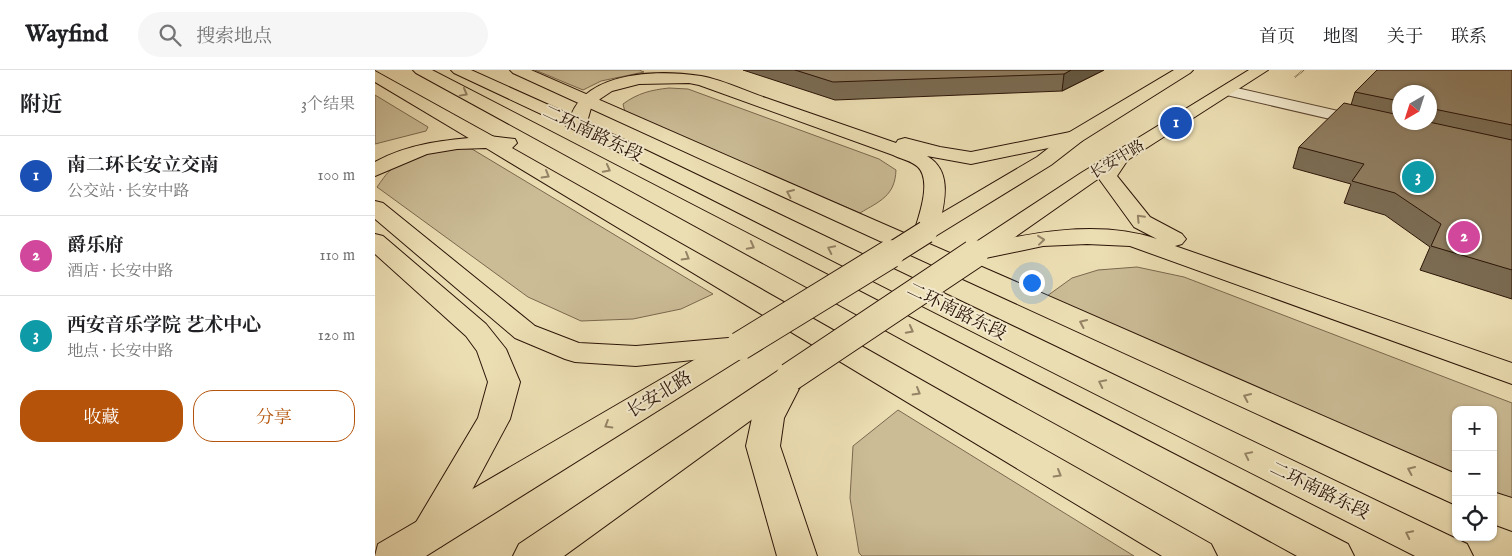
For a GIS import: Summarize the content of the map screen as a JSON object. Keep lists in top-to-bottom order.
{
  "streets": {
    "main road": ["二环南路东段", "长安中路", "长安北路"]
  },
  "north": "bottom left",
  "page": {
    "header": "Wayfind",
    "search": "搜索地点",
    "nav": [
      "首页",
      "地图",
      "关于",
      "联系"
    ],
    "heading": ["附近", "3个结果"],
    "pins": ["1", "3", "2"],
    "list": [
      {
        "mark": "1",
        "name": "南二环长安立交南",
        "note": "公交站 · 长安中路",
        "value": "100 m"
      },
      {
        "mark": "2",
        "name": "爵乐府",
        "note": "酒店 · 长安中路",
        "value": "110 m"
      },
      {
        "mark": "3",
        "name": "西安音乐学院 艺术中心",
        "note": "地点 · 长安中路",
        "value": "120 m"
      }
    ],
    "buttons": ["收藏", "分享"],
    "map_buttons": ["+", "−"]
  }
}
